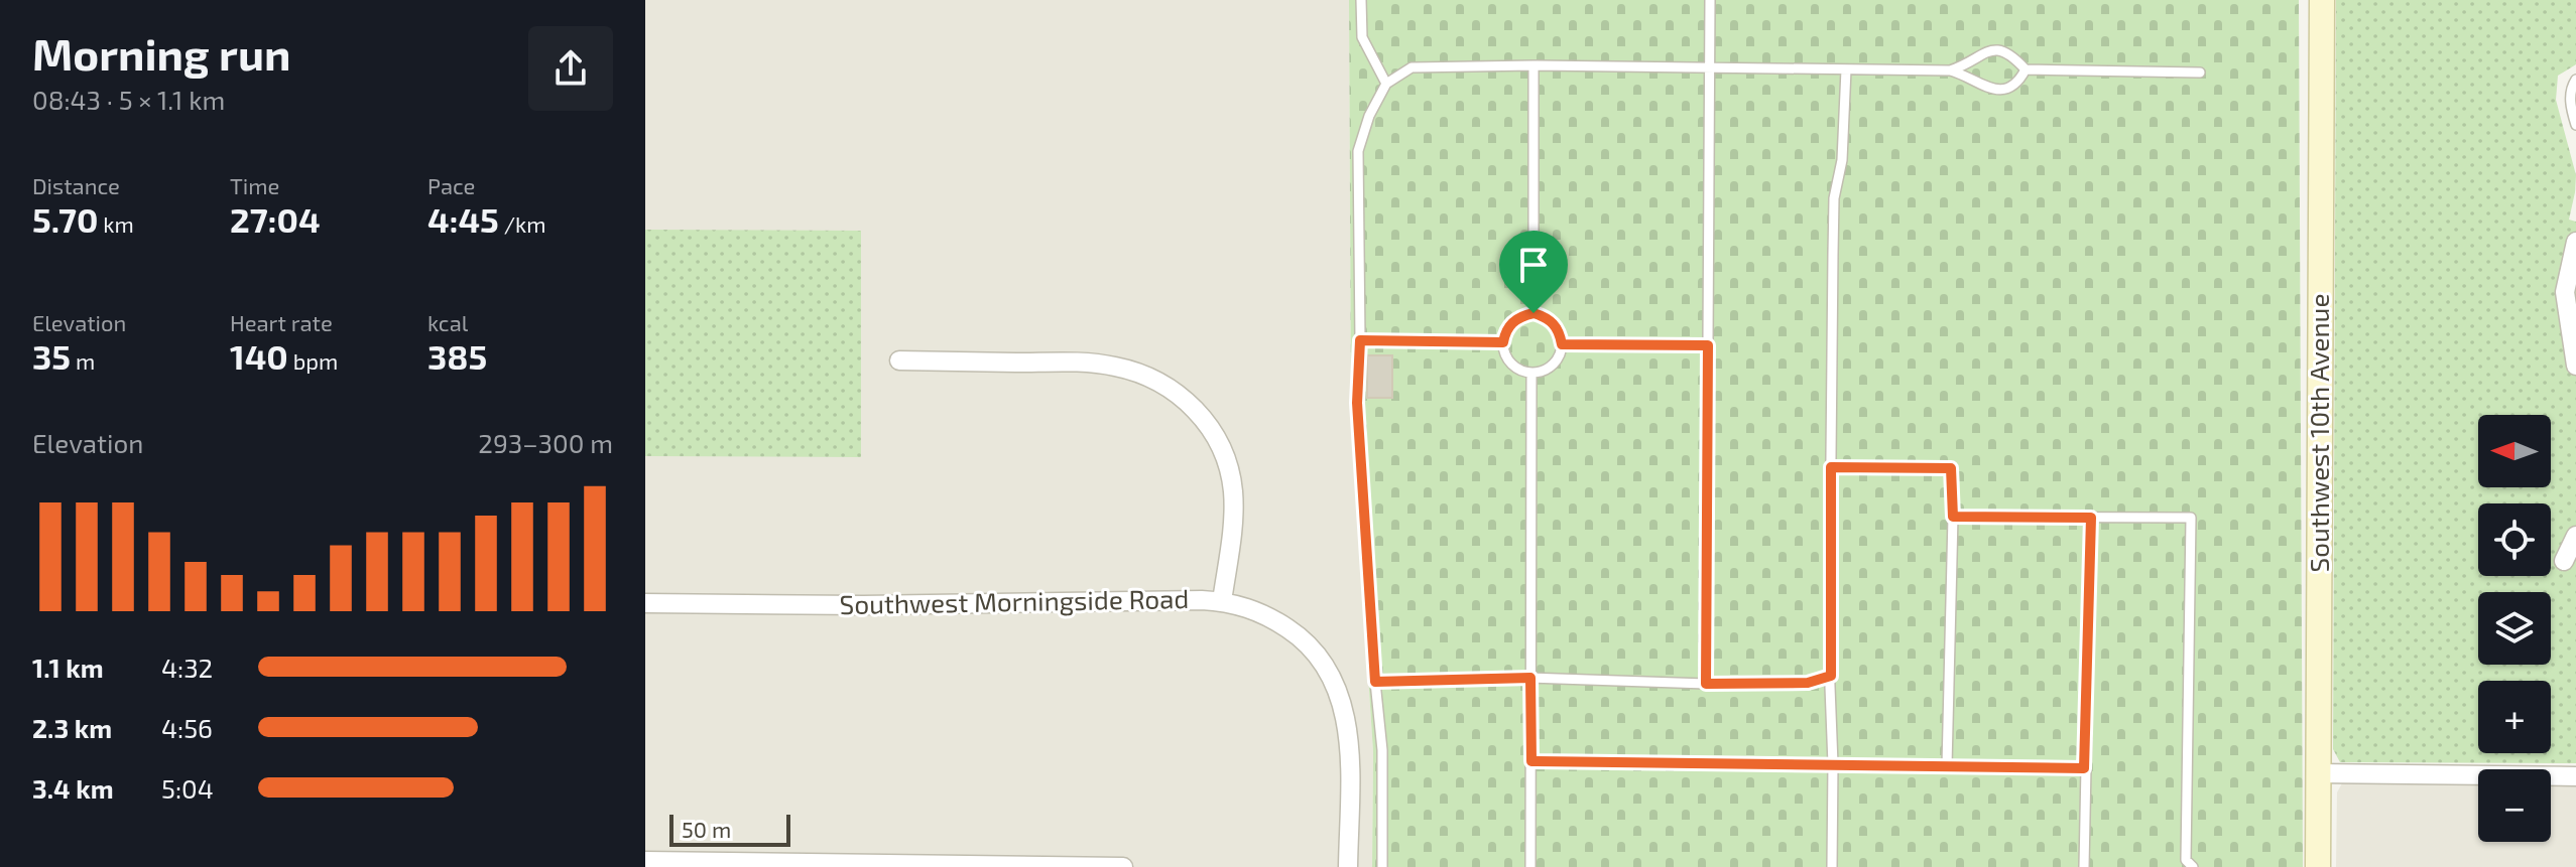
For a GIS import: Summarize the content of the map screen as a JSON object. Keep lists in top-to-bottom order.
{
  "streets": {
    "main road": ["Southwest 10th Avenue"],
    "street": ["Southwest Morningside Road"]
  },
  "scale_bar": "50 m",
  "north": "left",
  "page": {
    "heading": ["Morning run", "08:43 · 5 × 1.1 km"],
    "stats": [
      ["Distance", "5.70 km"],
      ["Time", "27:04"],
      ["Pace", "4:45 /km"],
      ["Elevation", "35 m"],
      ["Heart rate", "140 bpm"],
      ["kcal", "385"]
    ],
    "chart": ["Elevation", "293–300 m"],
    "map_buttons": ["+", "−"],
    "list": [
      {
        "name": "1.1 km",
        "note": "4:32"
      },
      {
        "name": "2.3 km",
        "note": "4:56"
      },
      {
        "name": "3.4 km",
        "note": "5:04"
      }
    ],
    "scale": "50 m"
  }
}
